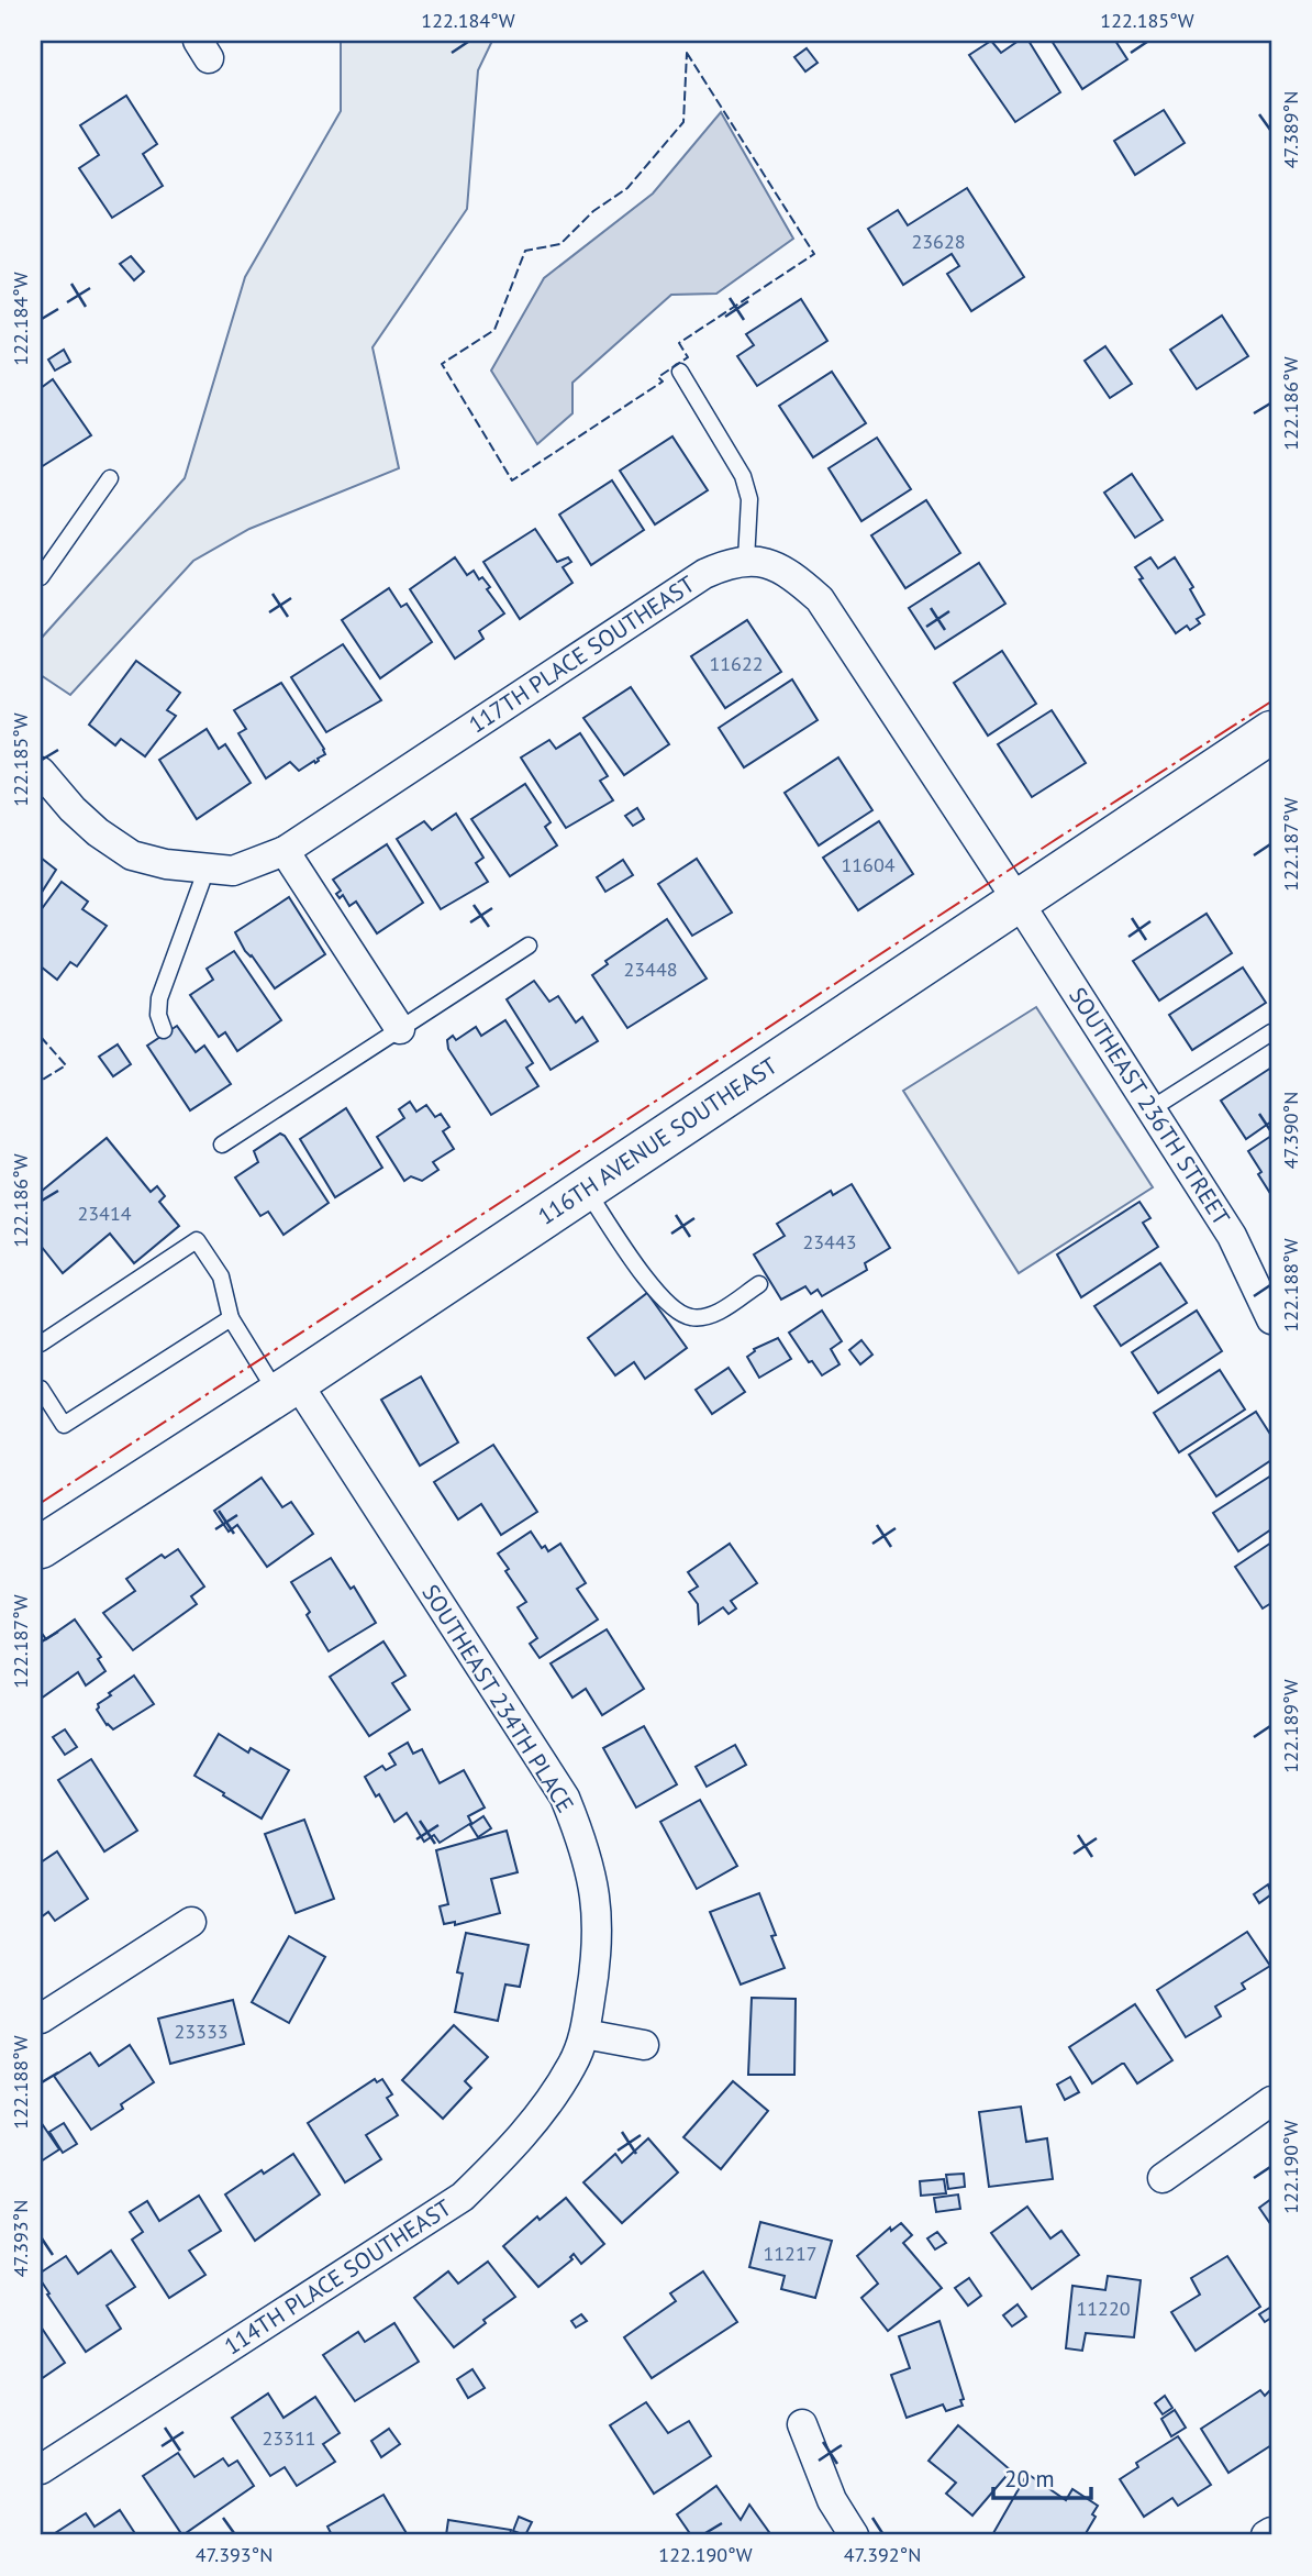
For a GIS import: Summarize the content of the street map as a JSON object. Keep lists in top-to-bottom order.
{
  "streets": {
    "main road": ["116TH AVENUE SOUTHEAST"],
    "street": [
      "117TH PLACE SOUTHEAST",
      "SOUTHEAST 236TH STREET",
      "SOUTHEAST 234TH PLACE",
      "114TH PLACE SOUTHEAST"
    ]
  },
  "crossings": [
    ["SOUTHEAST 236TH STREET", "116TH AVENUE SOUTHEAST"],
    ["116TH AVENUE SOUTHEAST", "SOUTHEAST 234TH PLACE"],
    ["SOUTHEAST 234TH PLACE", "114TH PLACE SOUTHEAST"]
  ],
  "house_numbers": [
    "23628",
    "11622",
    "11604",
    "23448",
    "23414",
    "23443",
    "23333",
    "11217",
    "11220",
    "23311"
  ],
  "scale_bar": "20 m",
  "coordinates": [
    "122.184°W",
    "122.185°W",
    "47.389°N",
    "122.186°W",
    "122.187°W",
    "47.390°N",
    "122.188°W",
    "122.189°W",
    "122.190°W",
    "47.393°N",
    "47.392°N"
  ]
}
